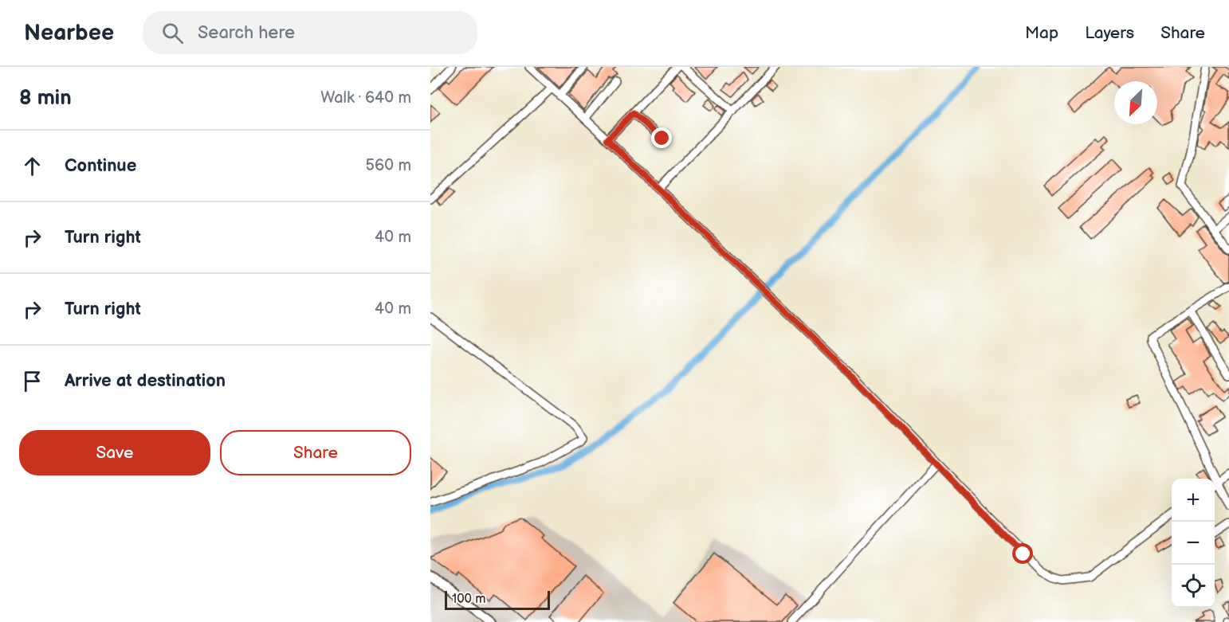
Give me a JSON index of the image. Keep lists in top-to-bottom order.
{
  "scale_bar": "100 m",
  "north": "bottom left",
  "page": {
    "header": "Nearbee",
    "search": "Search here",
    "nav": ["Map", "Layers", "Share"],
    "heading": ["8 min", "Walk · 640 m"],
    "list": [
      ["Continue", "560 m"],
      ["Turn right", "40 m"],
      ["Turn right", "40 m"],
      "Arrive at destination"
    ],
    "buttons": ["Save", "Share"],
    "map_buttons": ["+", "−"],
    "scale": "100 m"
  }
}
